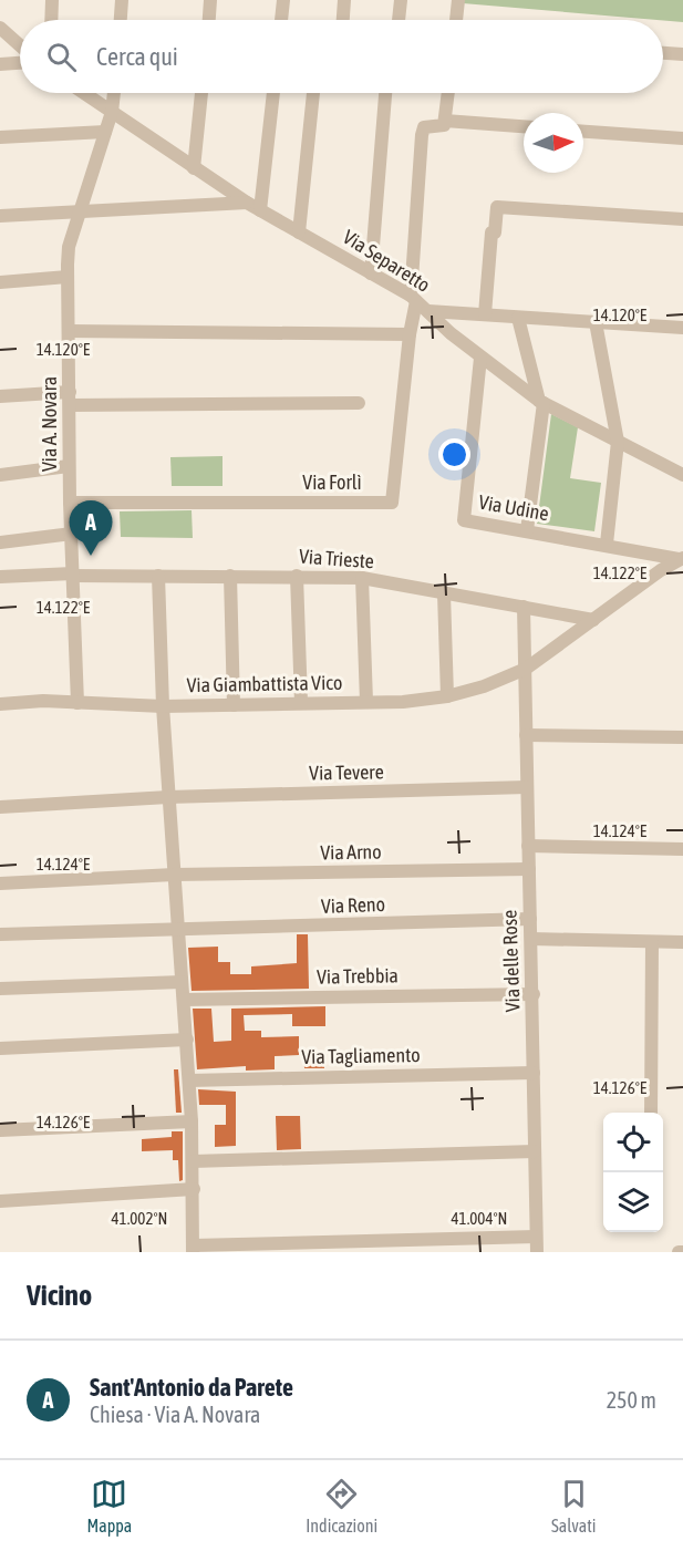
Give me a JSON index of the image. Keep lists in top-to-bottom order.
{
  "streets": {
    "street": [
      "Via Separetto",
      "Via A. Novara",
      "Via Forlì",
      "Via Udine",
      "Via Trieste",
      "Via Giambattista Vico",
      "Via Tevere",
      "Via Arno",
      "Via Reno",
      "Via delle Rose",
      "Via Trebbia",
      "Via Tagliamento"
    ]
  },
  "crossings": [
    ["Via Separetto", "Via A. Novara"],
    ["Via Separetto", "Via Forlì"],
    ["Via Separetto", "Via Udine"],
    ["Via A. Novara", "Via Forlì"],
    ["Via A. Novara", "Via Trieste"],
    ["Via A. Novara", "Via Giambattista Vico"],
    ["Via Udine", "Via Giambattista Vico"],
    ["Via Trieste", "Via Giambattista Vico"],
    ["Via Trieste", "Via delle Rose"],
    ["Via Giambattista Vico", "Via delle Rose"],
    ["Via Tevere", "Via delle Rose"],
    ["Via Arno", "Via delle Rose"],
    ["Via Reno", "Via delle Rose"],
    ["Via delle Rose", "Via Trebbia"],
    ["Via delle Rose", "Via Tagliamento"]
  ],
  "north": "right",
  "page": {
    "search": "Cerca qui",
    "pins": "A",
    "heading": "Vicino",
    "list": [
      {
        "mark": "A",
        "name": "Sant'Antonio da Parete",
        "note": "Chiesa · Via A. Novara",
        "value": "250 m"
      }
    ],
    "nav": ["Mappa", "Indicazioni", "Salvati"]
  },
  "coordinates": [
    "14.120°E",
    "14.122°E",
    "14.124°E",
    "14.126°E",
    "41.002°N",
    "41.004°N"
  ]
}
